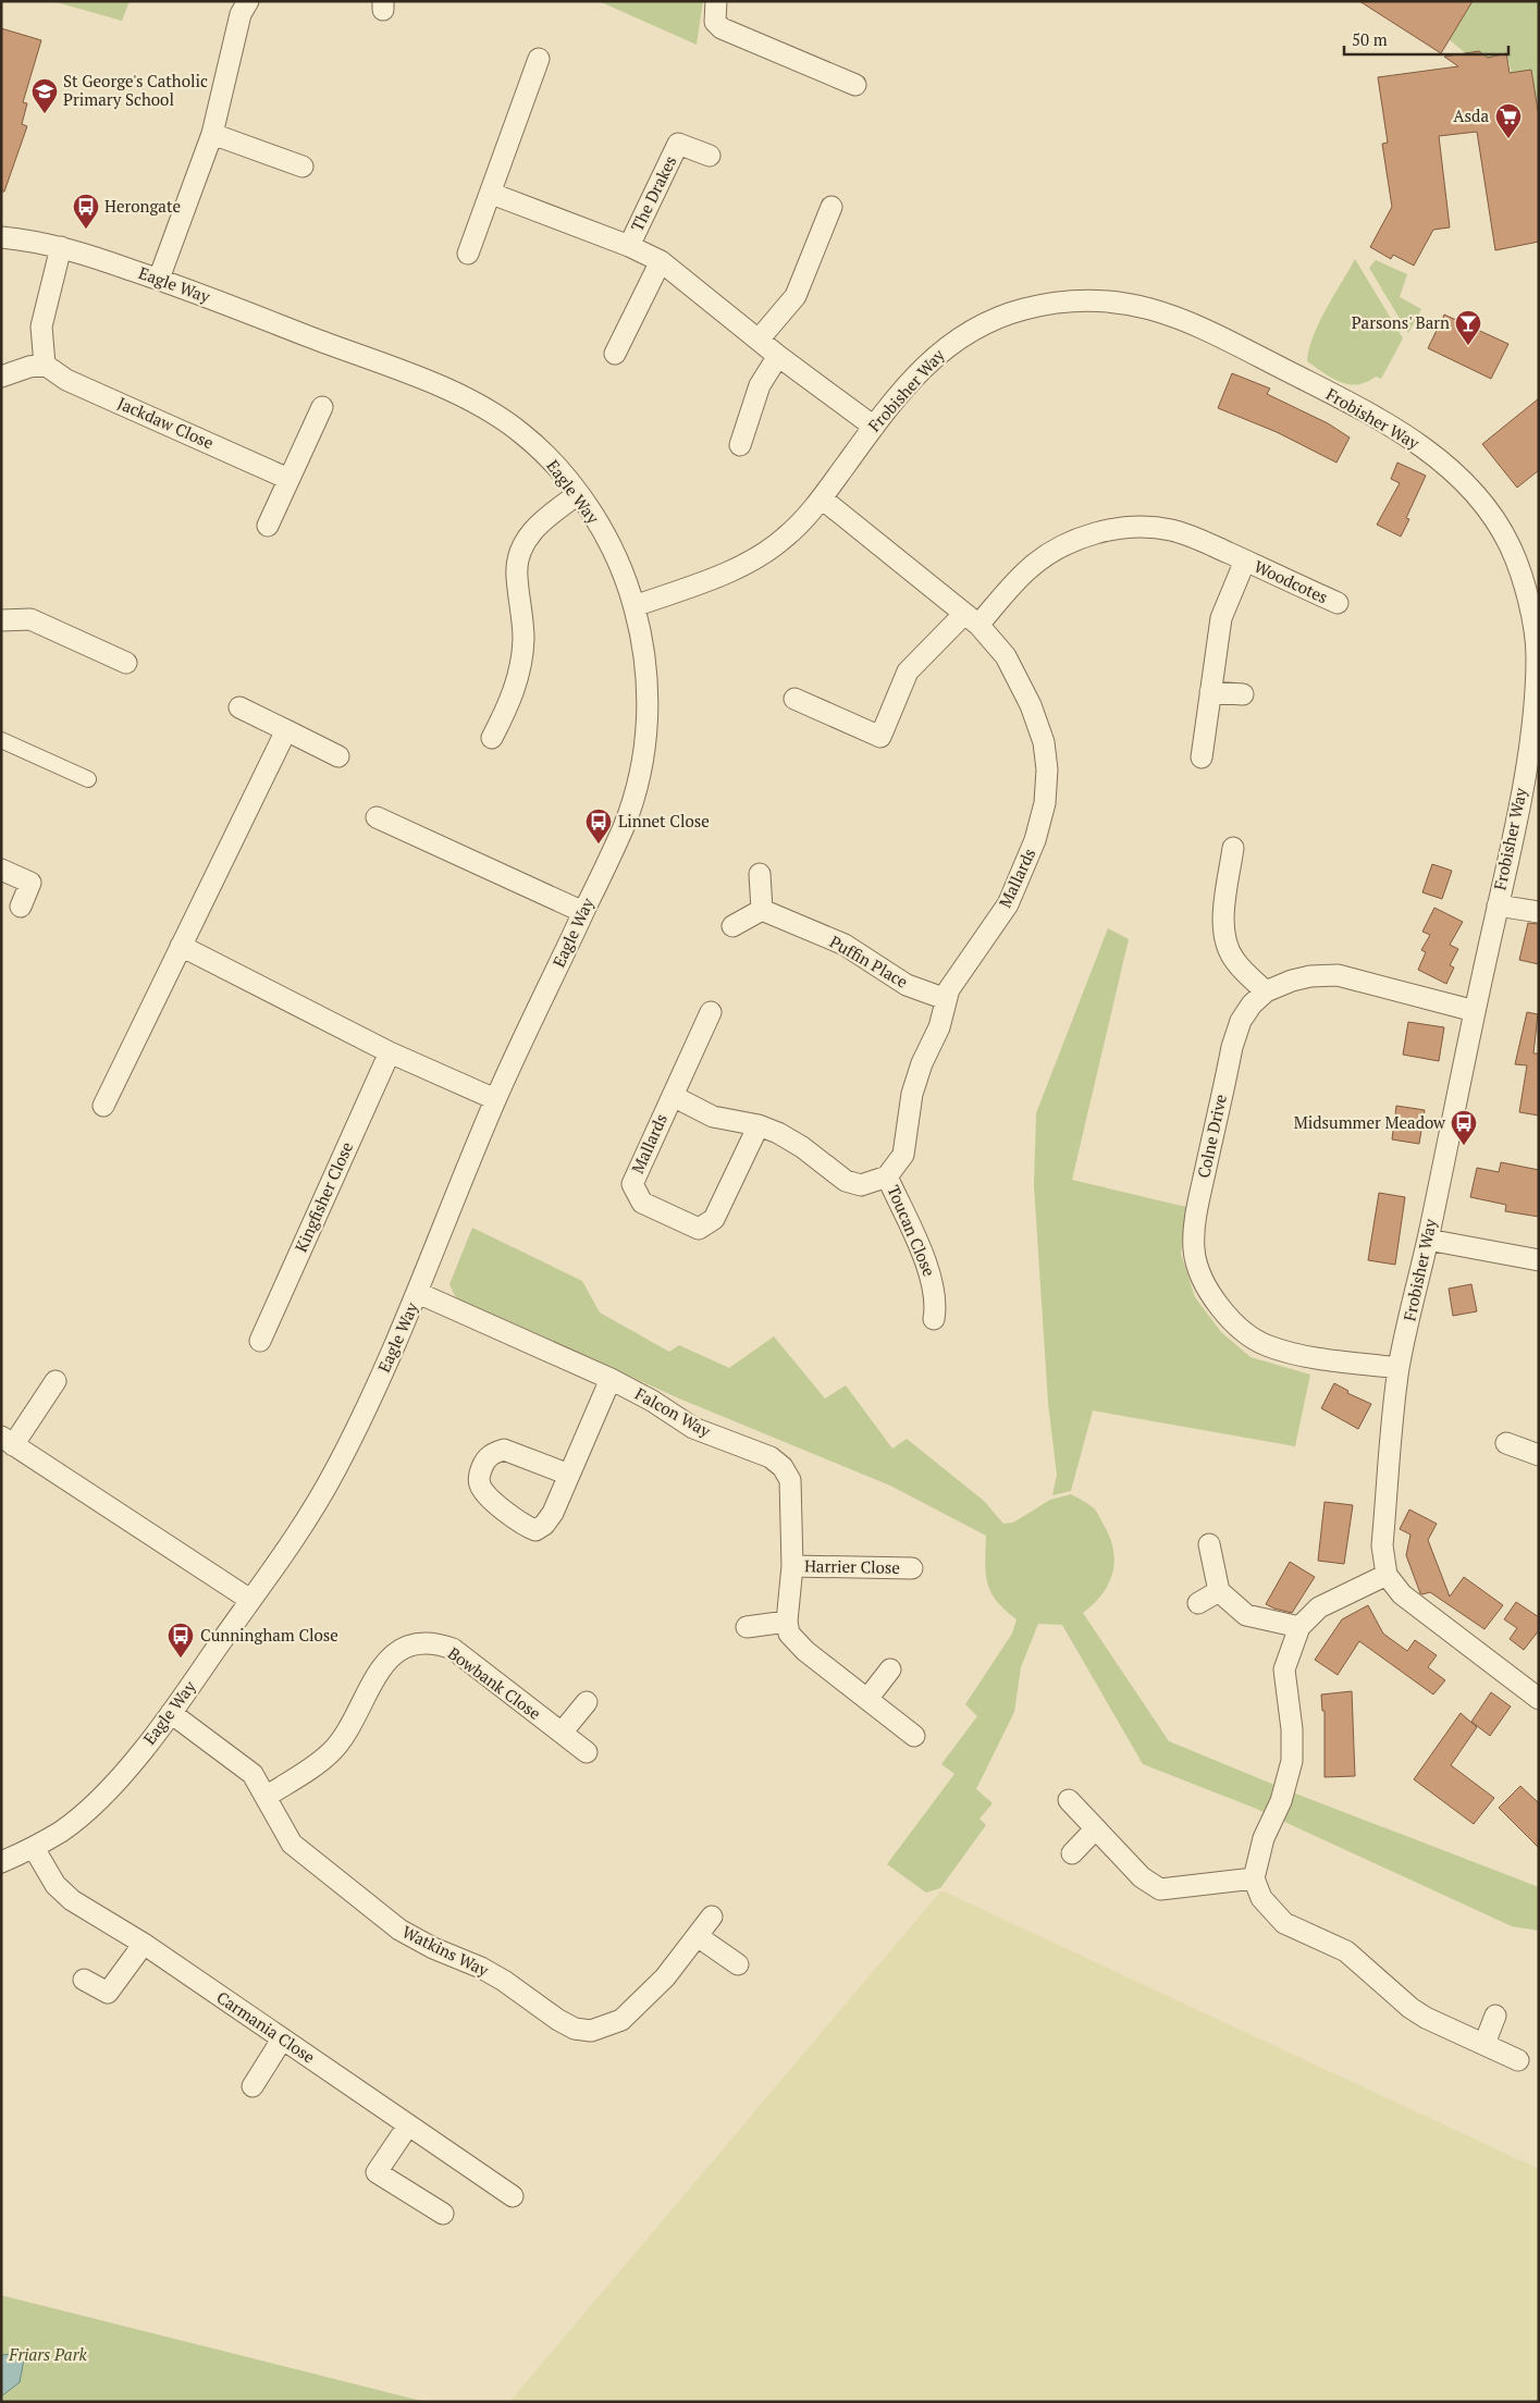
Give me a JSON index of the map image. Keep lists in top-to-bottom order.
{
  "streets": {
    "street": [
      "The Drakes",
      "Eagle Way",
      "Frobisher Way",
      "Jackdaw Close",
      "Woodcotes",
      "Mallards",
      "Puffin Place",
      "Colne Drive",
      "Kingfisher Close",
      "Toucan Close",
      "Falcon Way",
      "Harrier Close",
      "Bowbank Close",
      "Watkins Way",
      "Carmania Close"
    ]
  },
  "crossings": [
    ["The Drakes", "Frobisher Way"],
    ["Eagle Way", "Frobisher Way"],
    ["Eagle Way", "Falcon Way"],
    ["Eagle Way", "Watkins Way"],
    ["Eagle Way", "Carmania Close"],
    ["Frobisher Way", "Mallards"],
    ["Frobisher Way", "Colne Drive"],
    ["Woodcotes", "Mallards"],
    ["Mallards", "Puffin Place"],
    ["Mallards", "Toucan Close"],
    ["Falcon Way", "Harrier Close"],
    ["Bowbank Close", "Watkins Way"]
  ],
  "parks": ["Friars Park"],
  "places": {
    "school or university": ["St George's Catholic Primary School"],
    "supermarket": ["Asda"],
    "bus stop": [
      "Herongate",
      "Linnet Close",
      "Midsummer Meadow",
      "Cunningham Close"
    ],
    "bar": ["Parsons' Barn"]
  },
  "scale_bar": "50 m"
}
